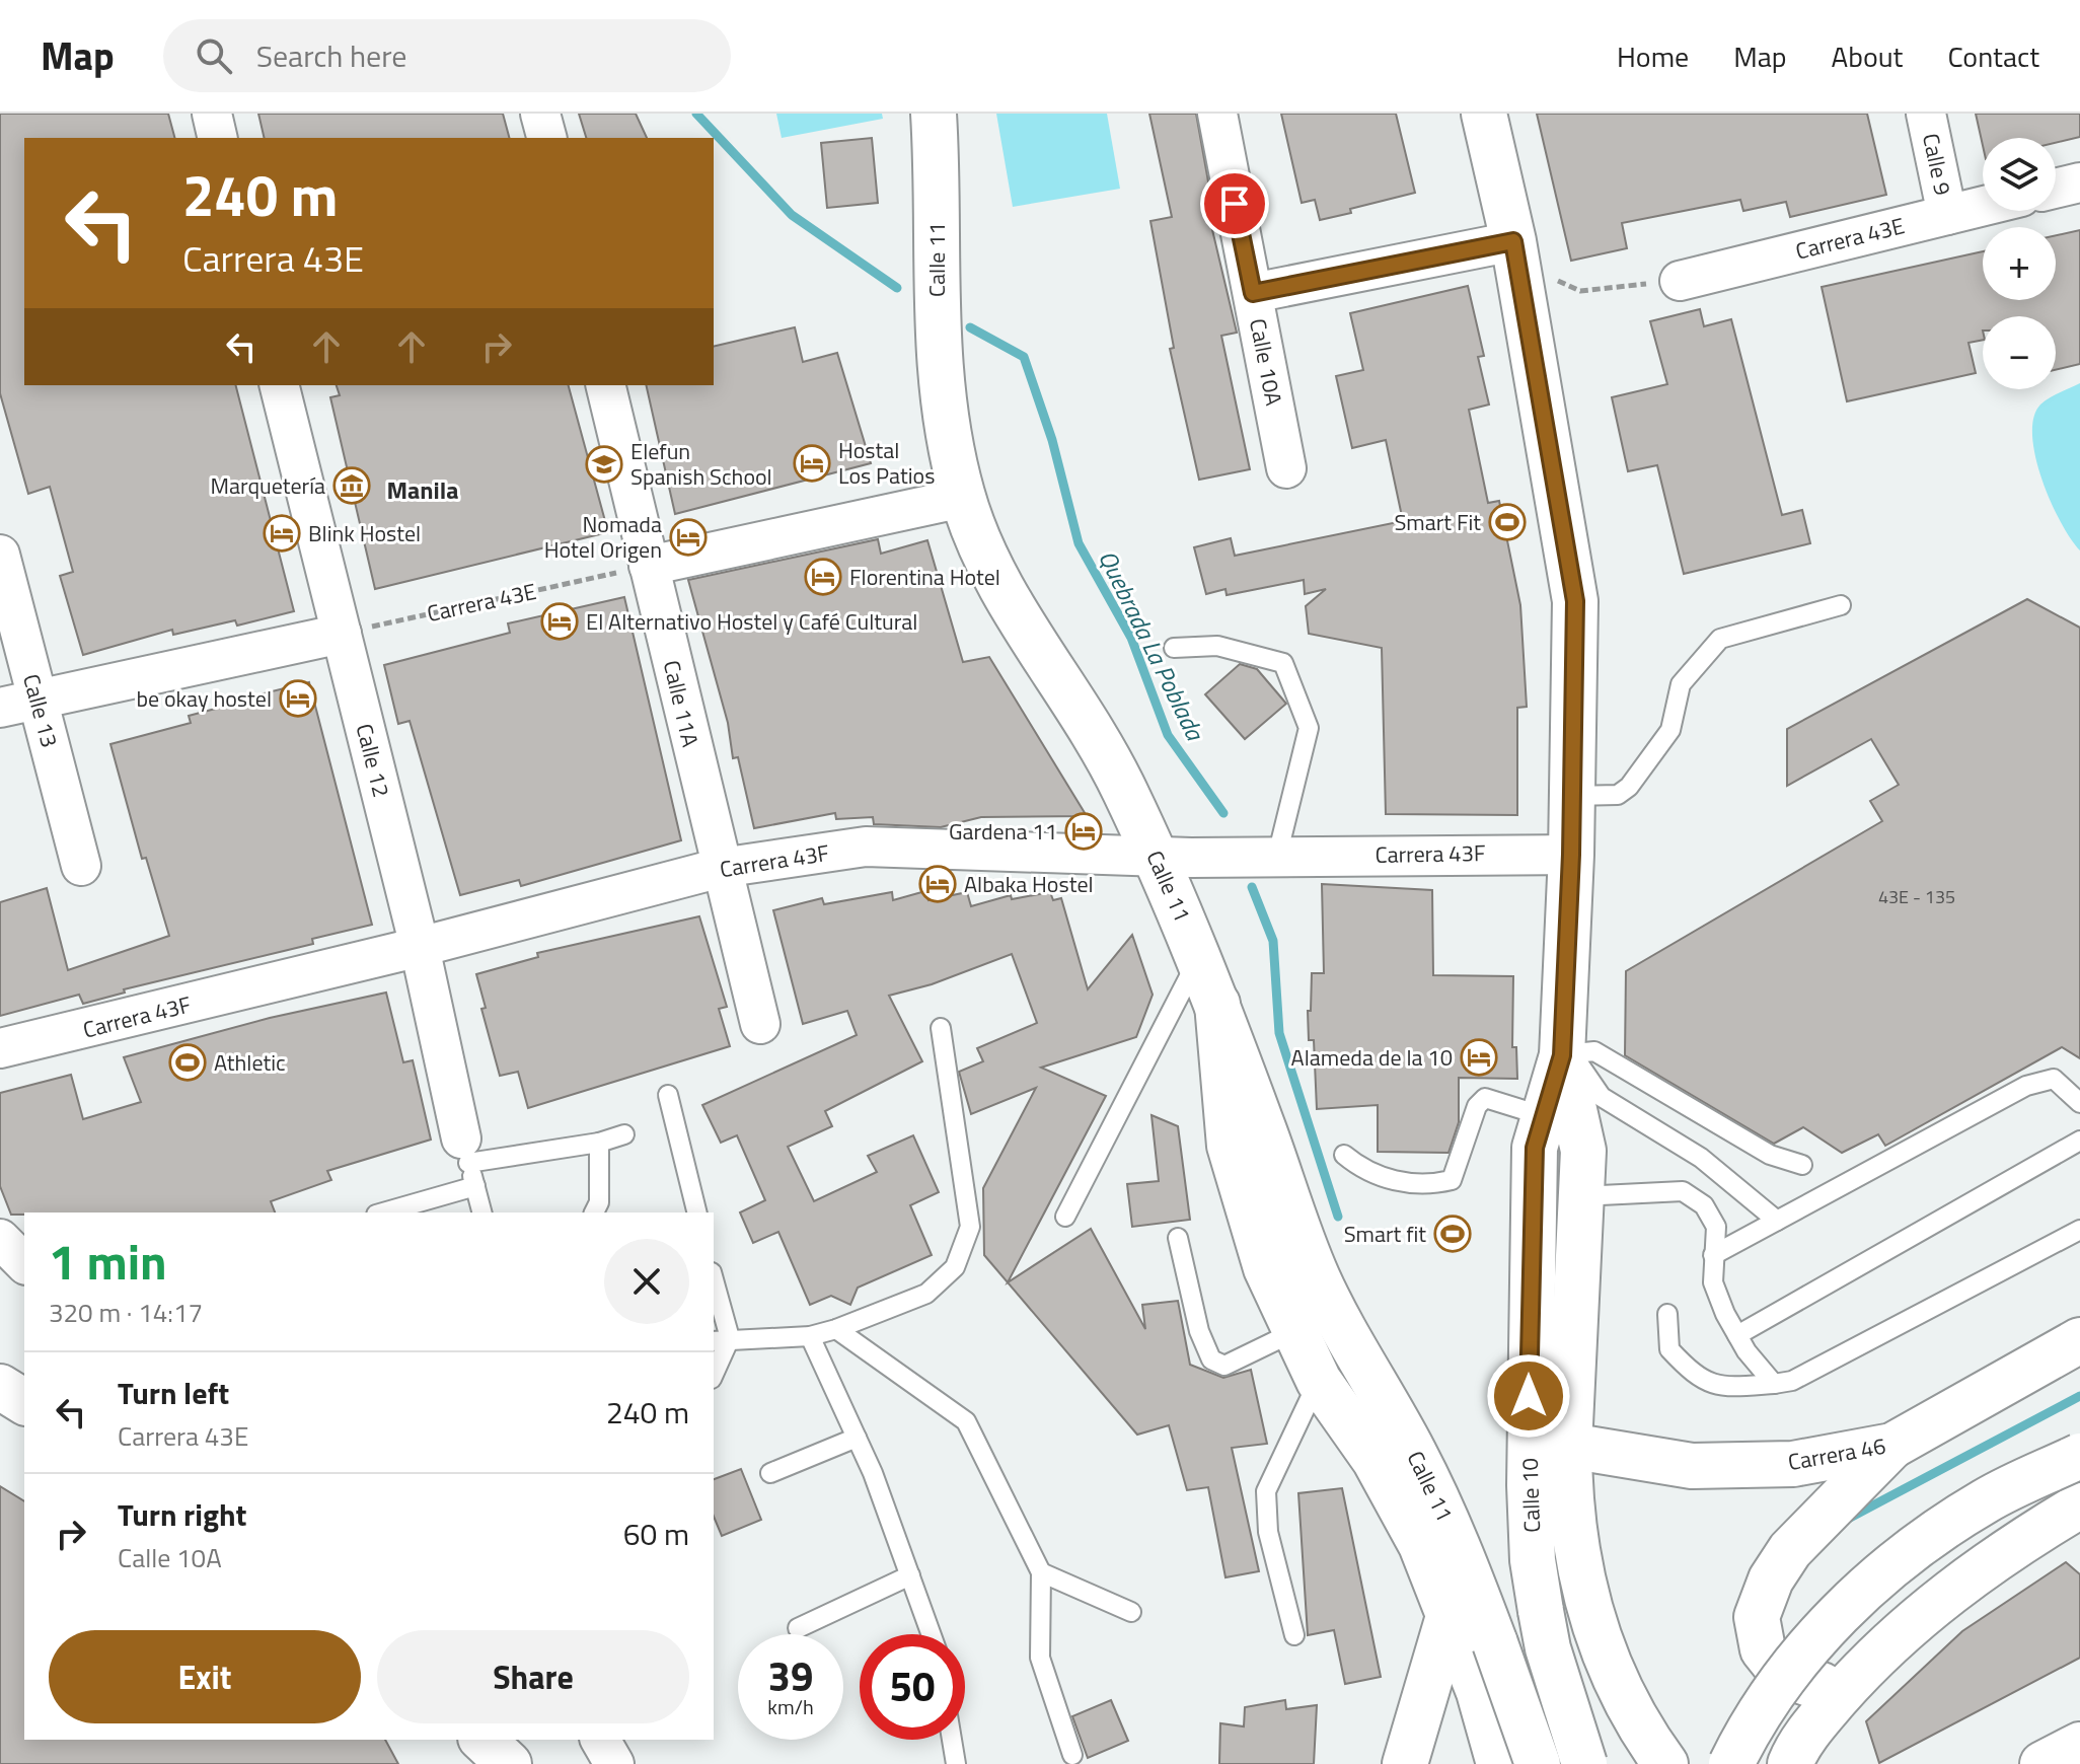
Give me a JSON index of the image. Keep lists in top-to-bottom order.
{
  "streets": {
    "main road": ["Calle 11", "Carrera 46", "Calle 10"],
    "street": [
      "Calle 9",
      "Carrera 43E",
      "Calle 10A",
      "Calle 11A",
      "Calle 13",
      "Calle 12",
      "Carrera 43F"
    ]
  },
  "crossings": [
    ["Calle 9", "Carrera 43E"],
    ["Carrera 43E", "Calle 11A"],
    ["Carrera 43E", "Calle 12"],
    ["Calle 11", "Carrera 43F"],
    ["Calle 11A", "Carrera 43F"],
    ["Calle 12", "Carrera 43F"],
    ["Carrera 43F", "Calle 10"]
  ],
  "districts": ["Manila"],
  "water": ["Quebrada La Poblada"],
  "places": {
    "hotel": [
      "Hostal Los Patios",
      "Blink Hostel",
      "Nomada Hotel Origen",
      "Florentina Hotel",
      "El Alternativo Hostel y Café Cultural",
      "be okay hostel",
      "Gardena 11",
      "Albaka Hostel",
      "Alameda de la 10"
    ],
    "school or university": ["Elefun Spanish School"],
    "museum": ["Marquetería"],
    "sports": ["Smart Fit", "Athletic", "Smart fit"]
  },
  "house_numbers": ["43E - 135"],
  "page": {
    "header": "Map",
    "search": "Search here",
    "nav": [
      "Home",
      "Map",
      "About",
      "Contact"
    ],
    "map_buttons": ["+", "−"],
    "turn": ["240 m", "Carrera 43E"],
    "heading": ["1 min", "320 m · 14:17"],
    "list": [
      {
        "name": "Turn left",
        "note": "Carrera 43E",
        "value": "240 m"
      },
      {
        "name": "Turn right",
        "note": "Calle 10A",
        "value": "60 m"
      }
    ],
    "buttons": ["Exit", "Share"],
    "speed": "39 km/h",
    "limit": "50"
  }
}
